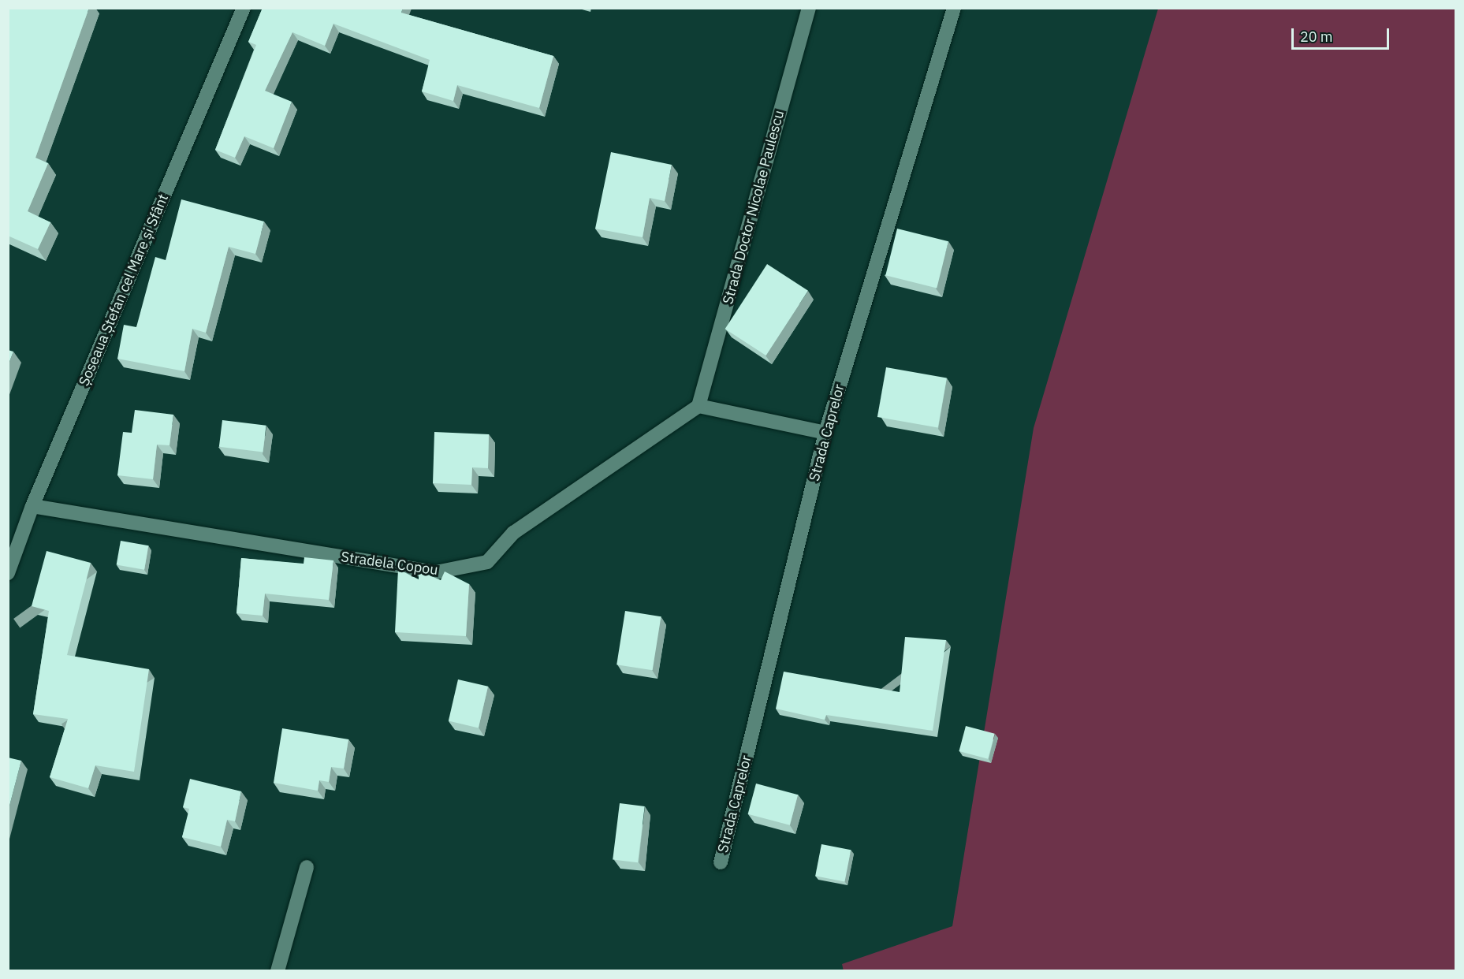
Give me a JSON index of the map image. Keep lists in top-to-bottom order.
{
  "streets": {
    "street": [
      "Strada Doctor Nicolae Paulescu",
      "Șoseaua Ștefan cel Mare și Sfânt",
      "Strada Caprelor",
      "Stradela Copou"
    ]
  },
  "crossings": [
    ["Strada Doctor Nicolae Paulescu", "Stradela Copou"],
    ["Șoseaua Ștefan cel Mare și Sfânt", "Stradela Copou"]
  ],
  "scale_bar": "20 m"
}
